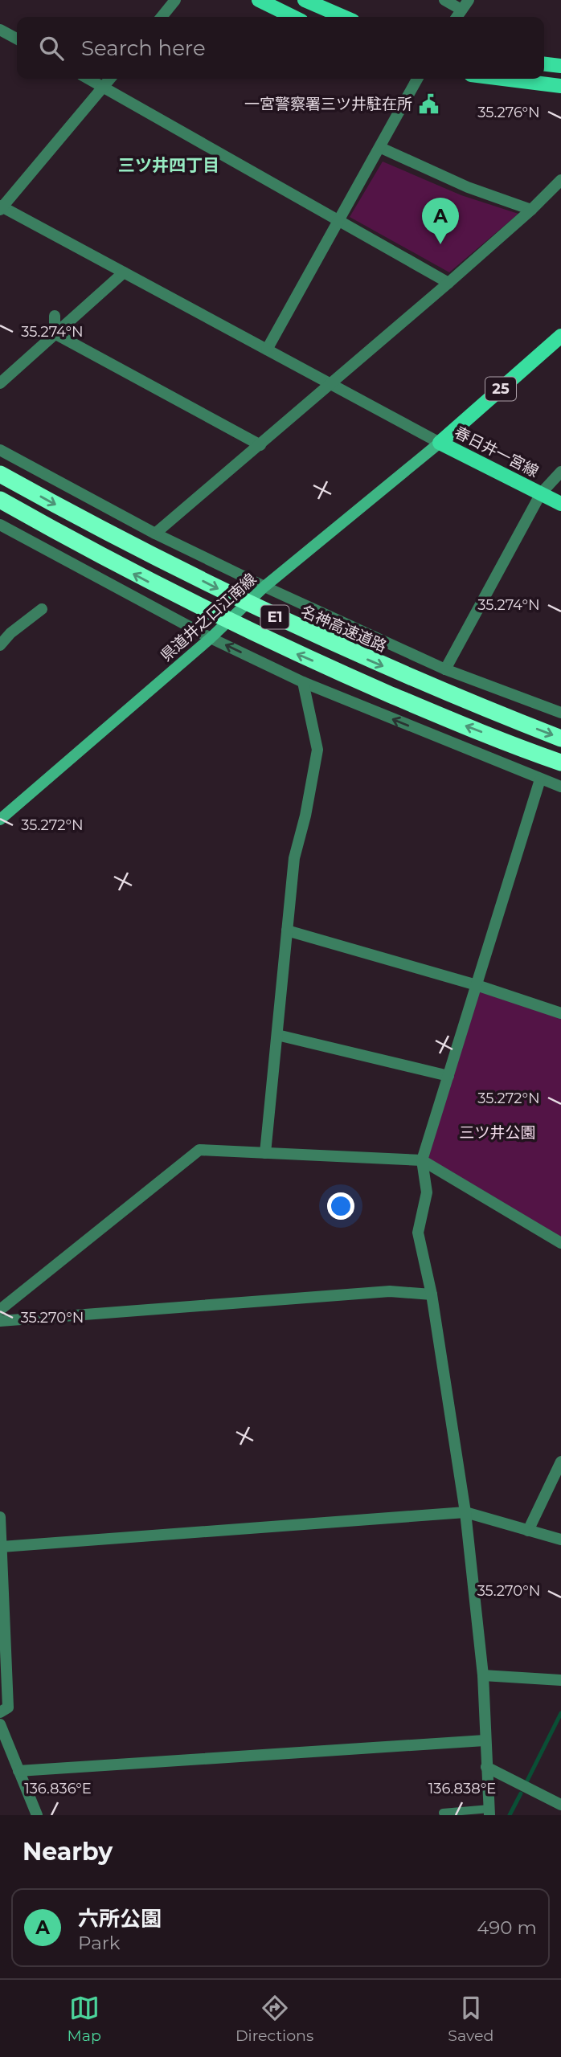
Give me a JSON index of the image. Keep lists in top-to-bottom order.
{
  "streets": {
    "highway": ["E1", "名神高速道路"],
    "main road": ["25", "春日井一宮線", "県道井之口江南線"]
  },
  "crossings": [
    ["春日井一宮線", "県道井之口江南線"]
  ],
  "districts": ["三ツ井四丁目"],
  "parks": ["三ツ井公園"],
  "places": {
    "public building": ["一宮警察署三ツ井駐在所"]
  },
  "page": {
    "search": "Search here",
    "pins": "A",
    "heading": "Nearby",
    "list": [
      {
        "mark": "A",
        "name": "六所公園",
        "note": "Park",
        "value": "490 m"
      }
    ],
    "nav": ["Map", "Directions", "Saved"]
  },
  "coordinates": [
    "35.276°N",
    "35.274°N",
    "35.272°N",
    "35.270°N",
    "136.836°E",
    "136.838°E"
  ]
}
